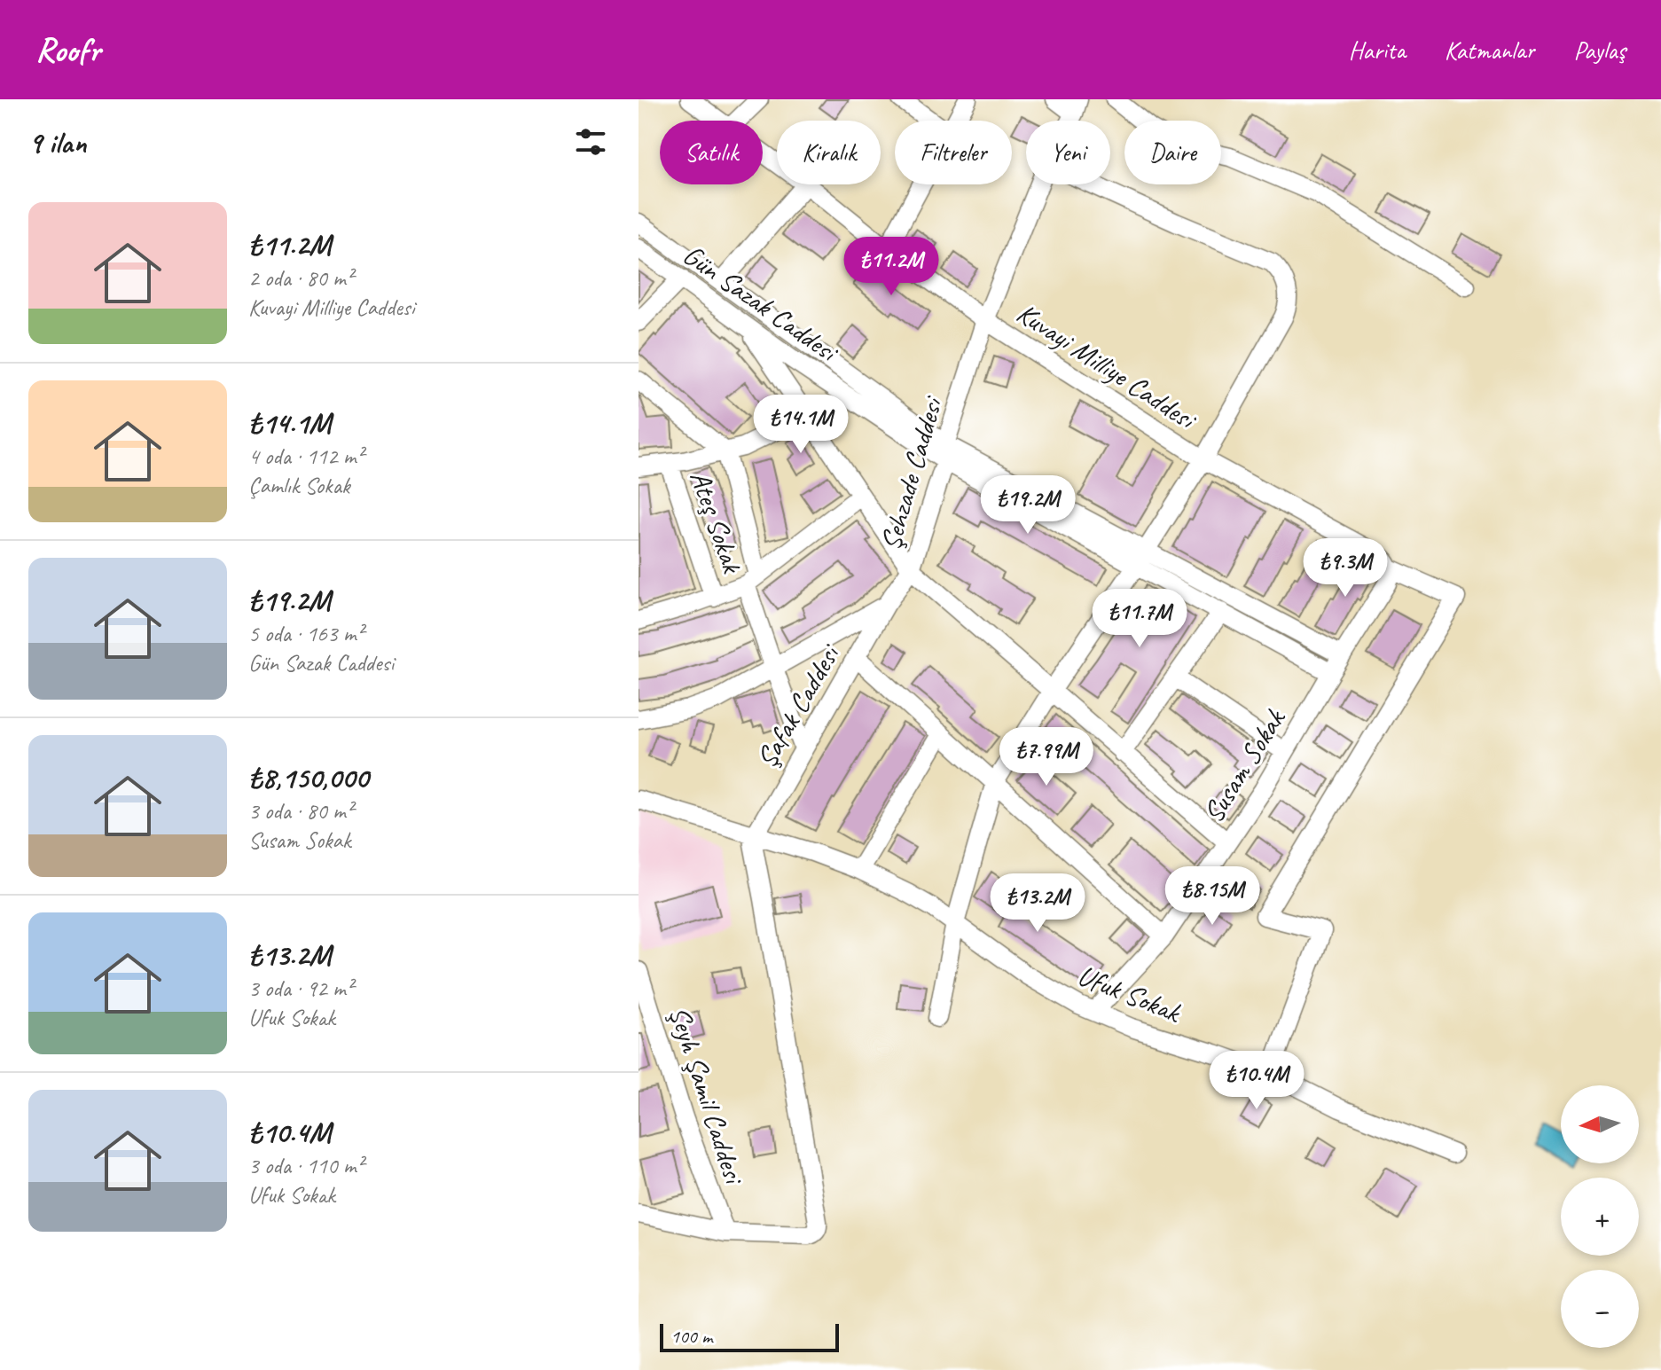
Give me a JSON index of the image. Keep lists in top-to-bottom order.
{
  "streets": {
    "street": [
      "Gün Sazak Caddesi",
      "Kuvayi Milliye Caddesi",
      "Şehzade Caddesi",
      "Ateş Sokak",
      "Şafak Caddesi",
      "Susam Sokak",
      "Ufuk Sokak",
      "Şeyh Şamil Caddesi"
    ]
  },
  "crossings": [
    ["Gün Sazak Caddesi", "Şehzade Caddesi"],
    ["Gün Sazak Caddesi", "Susam Sokak"],
    ["Kuvayi Milliye Caddesi", "Şehzade Caddesi"],
    ["Kuvayi Milliye Caddesi", "Susam Sokak"],
    ["Kuvayi Milliye Caddesi", "Ufuk Sokak"],
    ["Şehzade Caddesi", "Şafak Caddesi"],
    ["Şafak Caddesi", "Ufuk Sokak"],
    ["Susam Sokak", "Ufuk Sokak"]
  ],
  "scale_bar": "100 m",
  "north": "left",
  "page": {
    "header": "Roofr",
    "nav": ["Harita", "Katmanlar", "Paylaş"],
    "heading": "9 ilan",
    "chip": [
      "Satılık",
      "Kiralık",
      "Filtreler",
      "Yeni",
      "Daire"
    ],
    "list": [
      {
        "name": "₺11.2M",
        "note": "2 oda · 80 m² · Kuvayi Milliye Caddesi"
      },
      {
        "name": "₺14.1M",
        "note": "4 oda · 112 m² · Çamlık Sokak"
      },
      {
        "name": "₺19.2M",
        "note": "5 oda · 163 m² · Gün Sazak Caddesi"
      },
      {
        "name": "₺8,150,000",
        "note": "3 oda · 80 m² · Susam Sokak"
      },
      {
        "name": "₺13.2M",
        "note": "3 oda · 92 m² · Ufuk Sokak"
      },
      {
        "name": "₺10.4M",
        "note": "3 oda · 110 m² · Ufuk Sokak"
      }
    ],
    "price": [
      "₺11.2M",
      "₺14.1M",
      "₺19.2M",
      "₺9.3M",
      "₺11.7M",
      "₺7.99M",
      "₺8.15M",
      "₺13.2M",
      "₺10.4M"
    ],
    "map_buttons": ["+", "−"],
    "scale": "100 m"
  }
}
